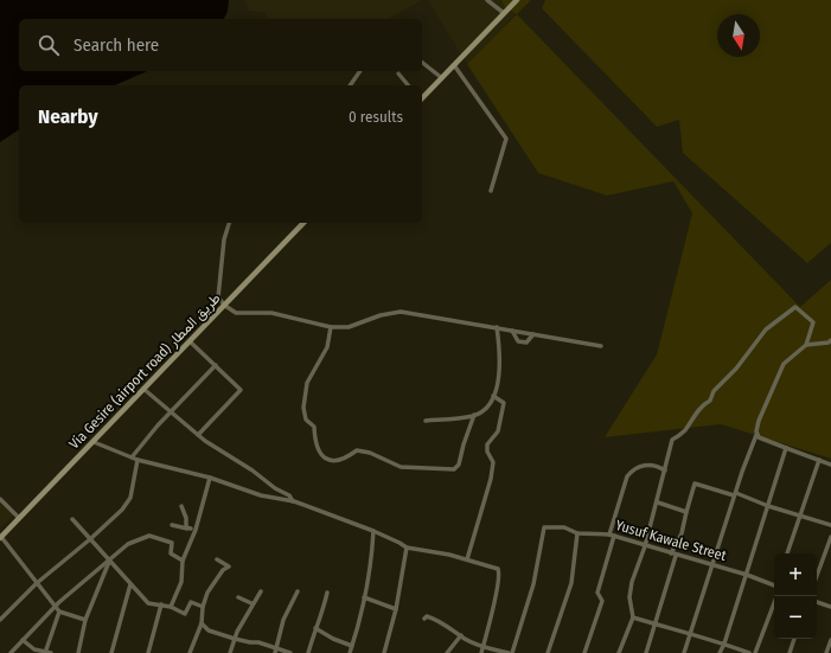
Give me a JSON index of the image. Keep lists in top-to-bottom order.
{
  "streets": {
    "main road": ["Via Gesire (airport road) طريق المطار"],
    "street": ["Yusuf Kawale Street"]
  },
  "north": "bottom",
  "page": {
    "search": "Search here",
    "heading": ["Nearby", "0 results"],
    "map_buttons": ["+", "−"]
  }
}
